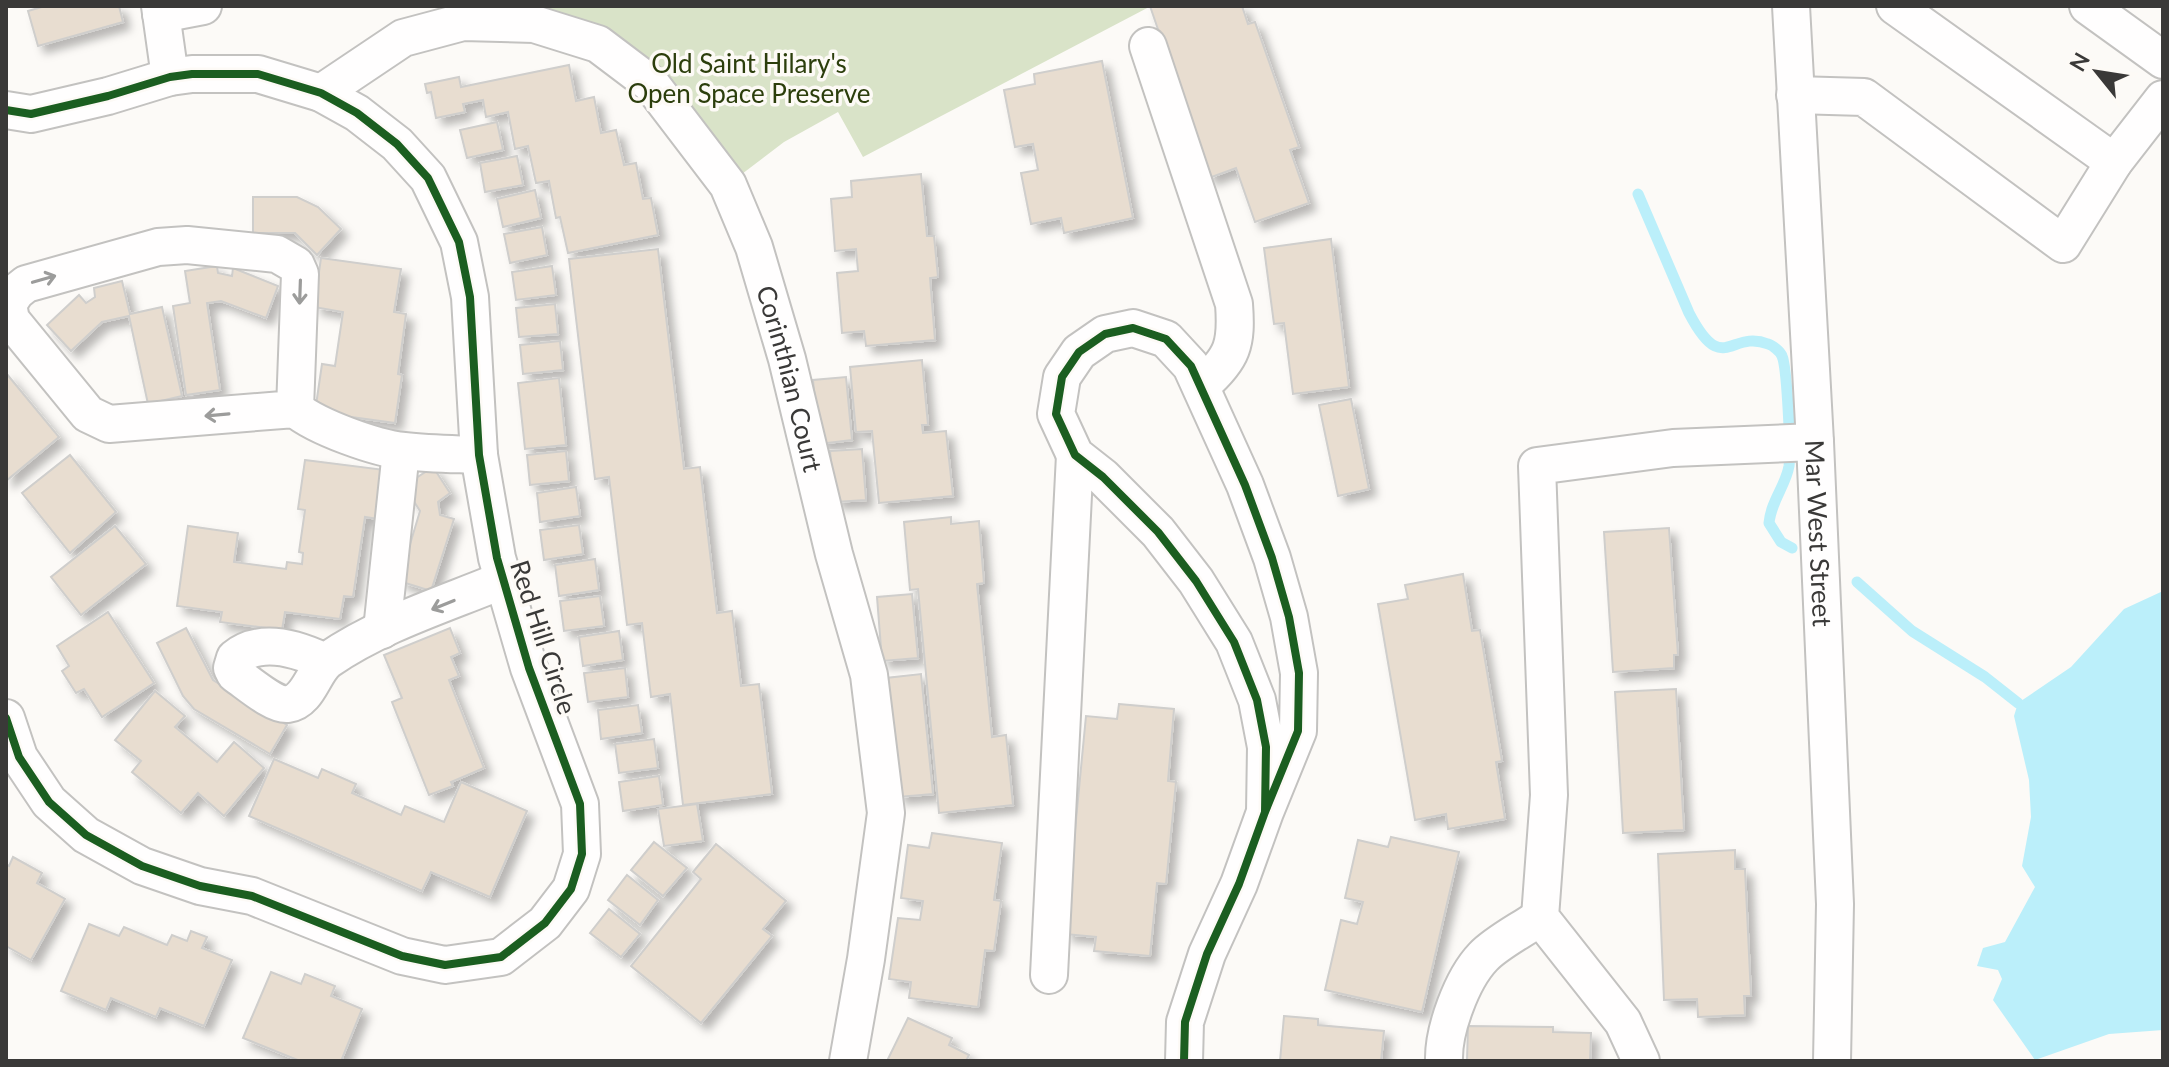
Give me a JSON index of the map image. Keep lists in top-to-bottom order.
{
  "streets": {
    "street": ["Corinthian Court", "Mar West Street", "Red Hill Circle"]
  },
  "crossings": [
    ["Corinthian Court", "Red Hill Circle"]
  ],
  "parks": ["Old Saint Hilary's Open Space Preserve"],
  "north": "top left"
}
